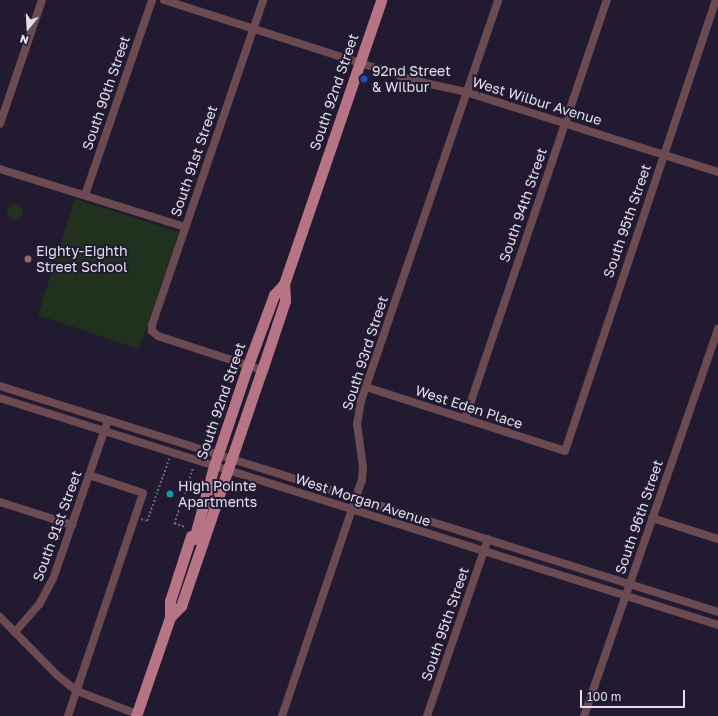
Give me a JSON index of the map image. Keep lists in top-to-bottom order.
{
  "streets": {
    "main road": ["South 92nd Street"],
    "street": [
      "South 90th Street",
      "West Wilbur Avenue",
      "South 91st Street",
      "South 94th Street",
      "South 95th Street",
      "South 93rd Street",
      "West Eden Place",
      "West Morgan Avenue",
      "South 96th Street"
    ]
  },
  "crossings": [
    ["South 92nd Street", "West Wilbur Avenue"],
    ["South 92nd Street", "South 91st Street"],
    ["South 92nd Street", "West Morgan Avenue"],
    ["West Wilbur Avenue", "South 91st Street"],
    ["West Wilbur Avenue", "South 94th Street"],
    ["West Wilbur Avenue", "South 95th Street"],
    ["West Wilbur Avenue", "South 93rd Street"],
    ["South 91st Street", "West Morgan Avenue"],
    ["South 94th Street", "West Eden Place"],
    ["South 95th Street", "West Eden Place"],
    ["South 95th Street", "West Morgan Avenue"],
    ["South 93rd Street", "West Eden Place"],
    ["South 93rd Street", "West Morgan Avenue"],
    ["West Morgan Avenue", "South 96th Street"]
  ],
  "places": ["92nd Street & Wilbur", "Eighty-Eighth Street School", "High Pointe Apartments"],
  "scale_bar": "100 m",
  "north": "bottom"
}
